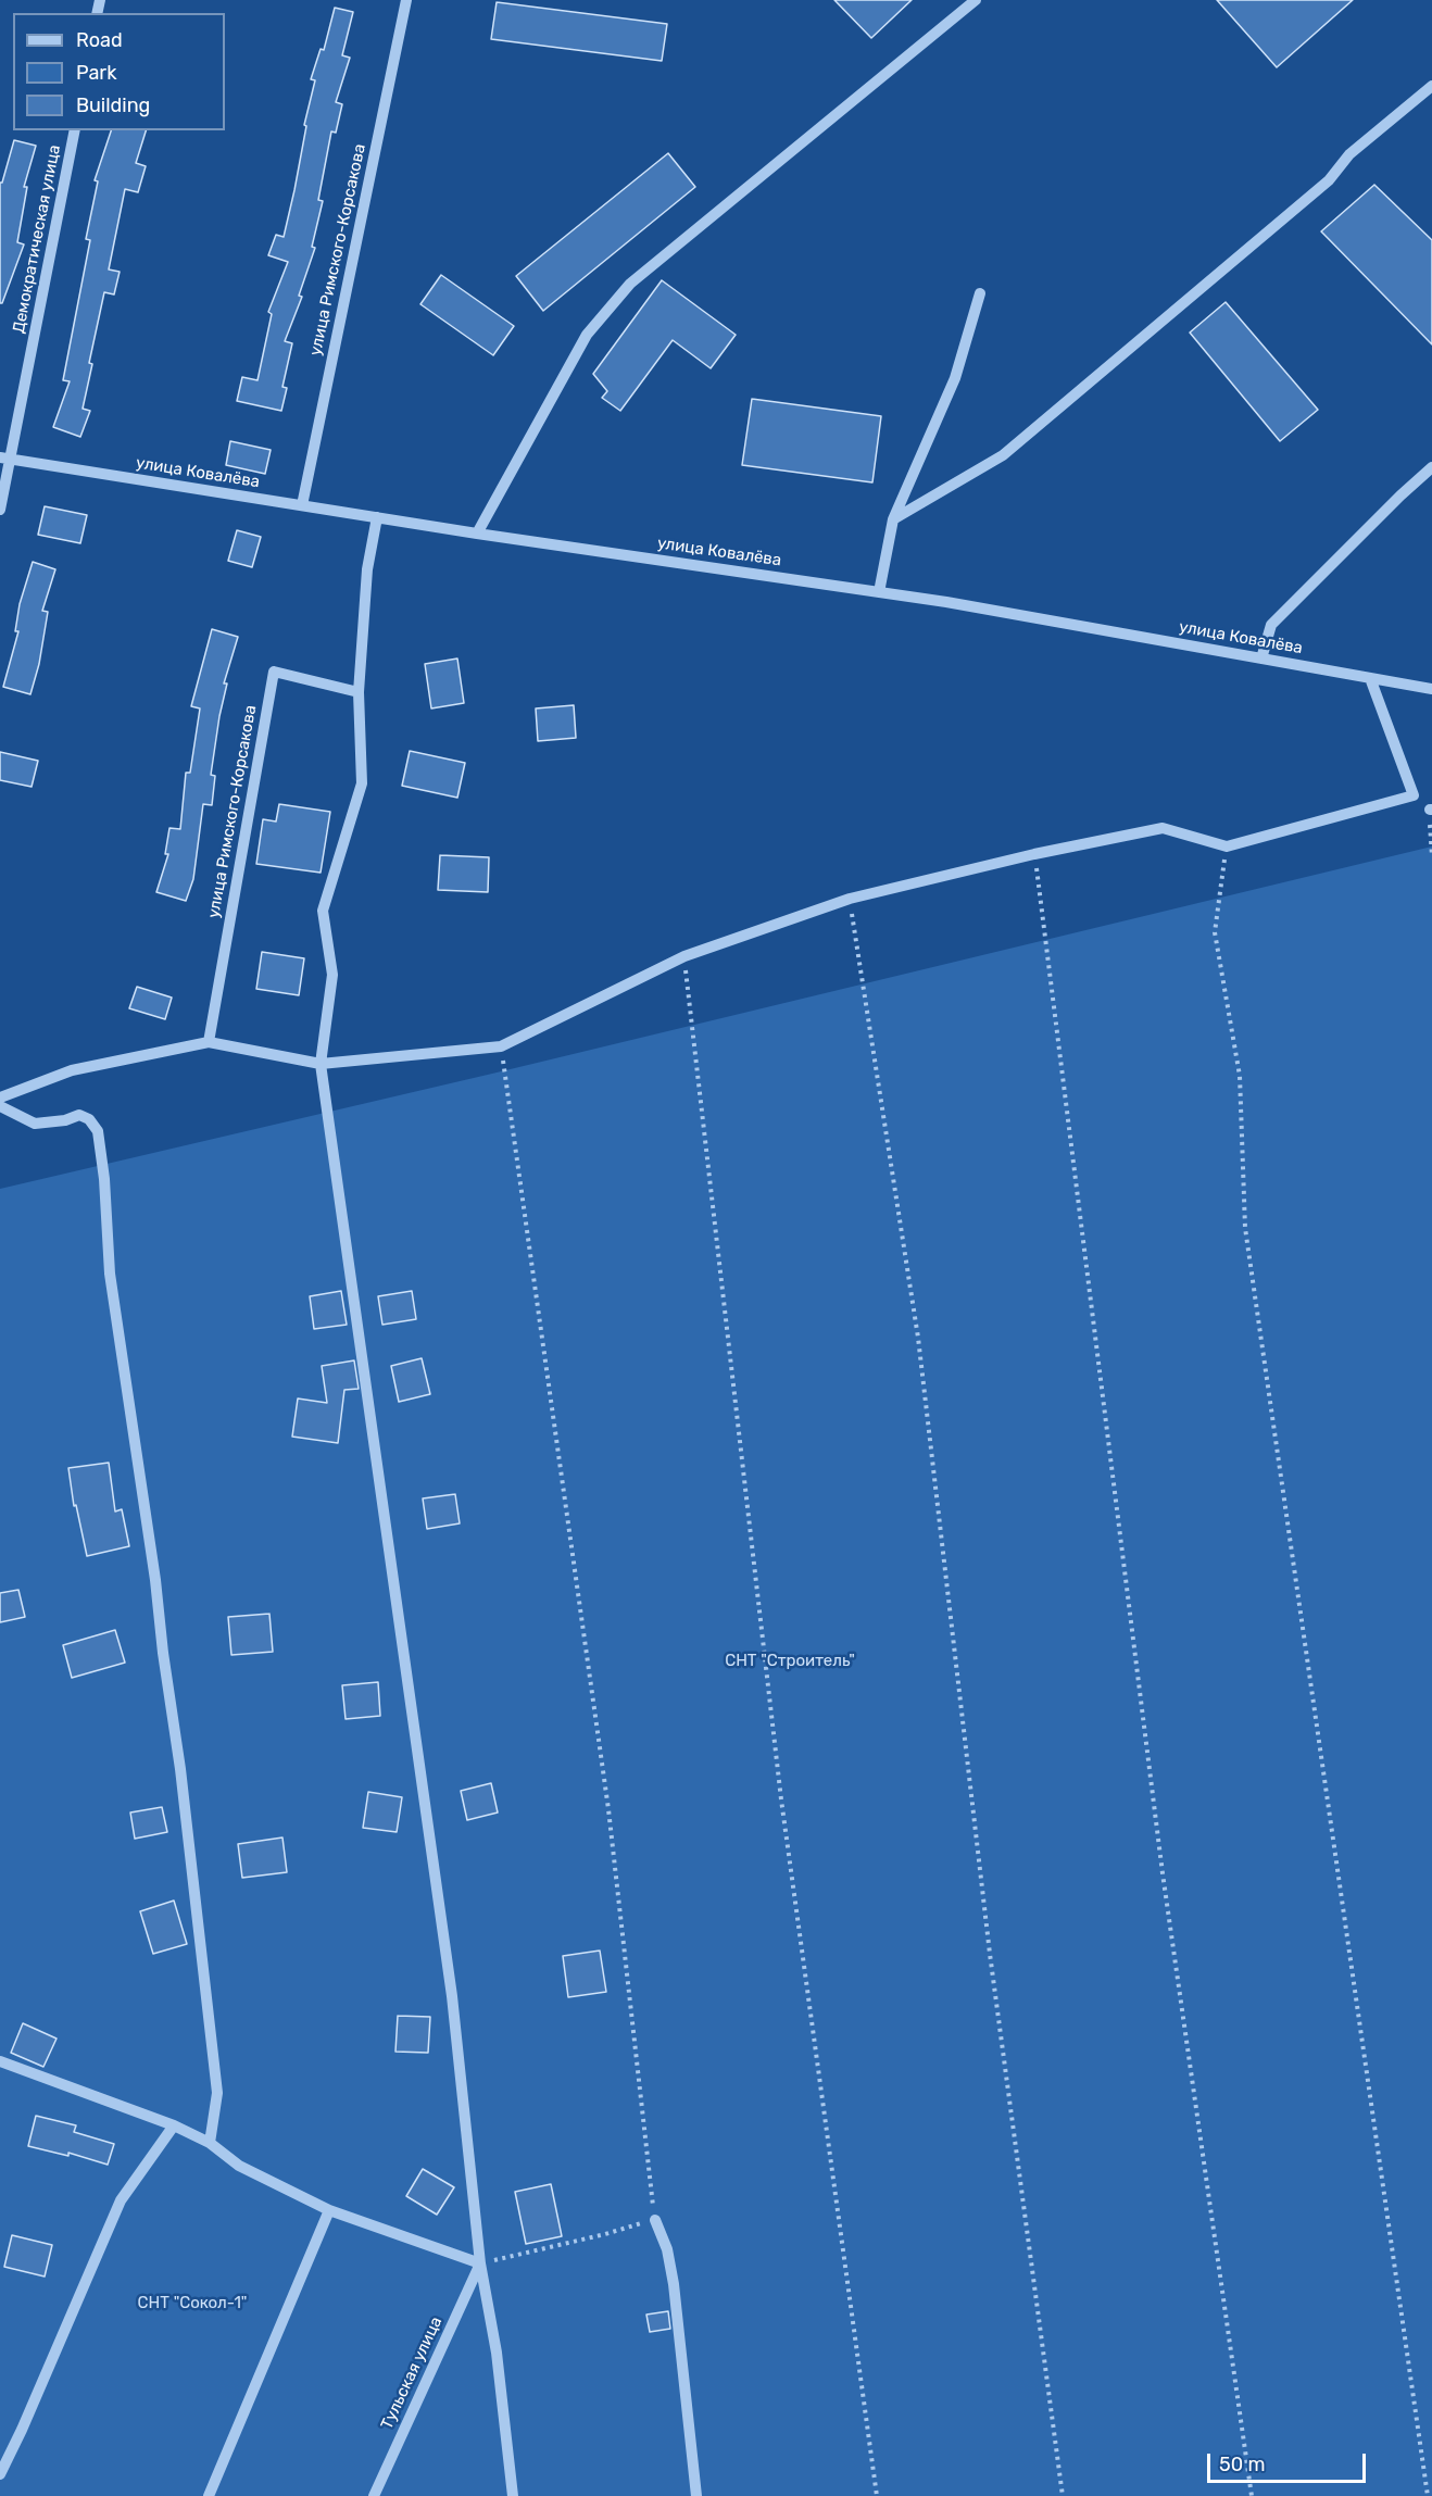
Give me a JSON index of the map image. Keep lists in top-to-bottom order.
{
  "streets": {
    "street": [
      "Демократическая улица",
      "улица Римского-Корсакова",
      "улица Ковалёва",
      "Тульская улица"
    ]
  },
  "crossings": [
    ["Демократическая улица", "улица Ковалёва"],
    ["улица Римского-Корсакова", "улица Ковалёва"]
  ],
  "parks": ["СНТ \"Строитель\"", "СНТ \"Сокол-1\""],
  "legend": ["Road", "Park", "Building"],
  "scale_bar": "50 m"
}
